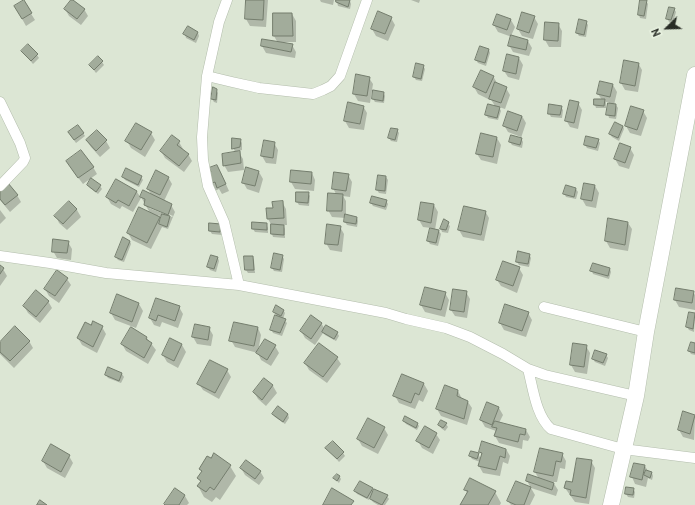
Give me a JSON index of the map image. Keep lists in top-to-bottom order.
{
  "north": "bottom left"
}
